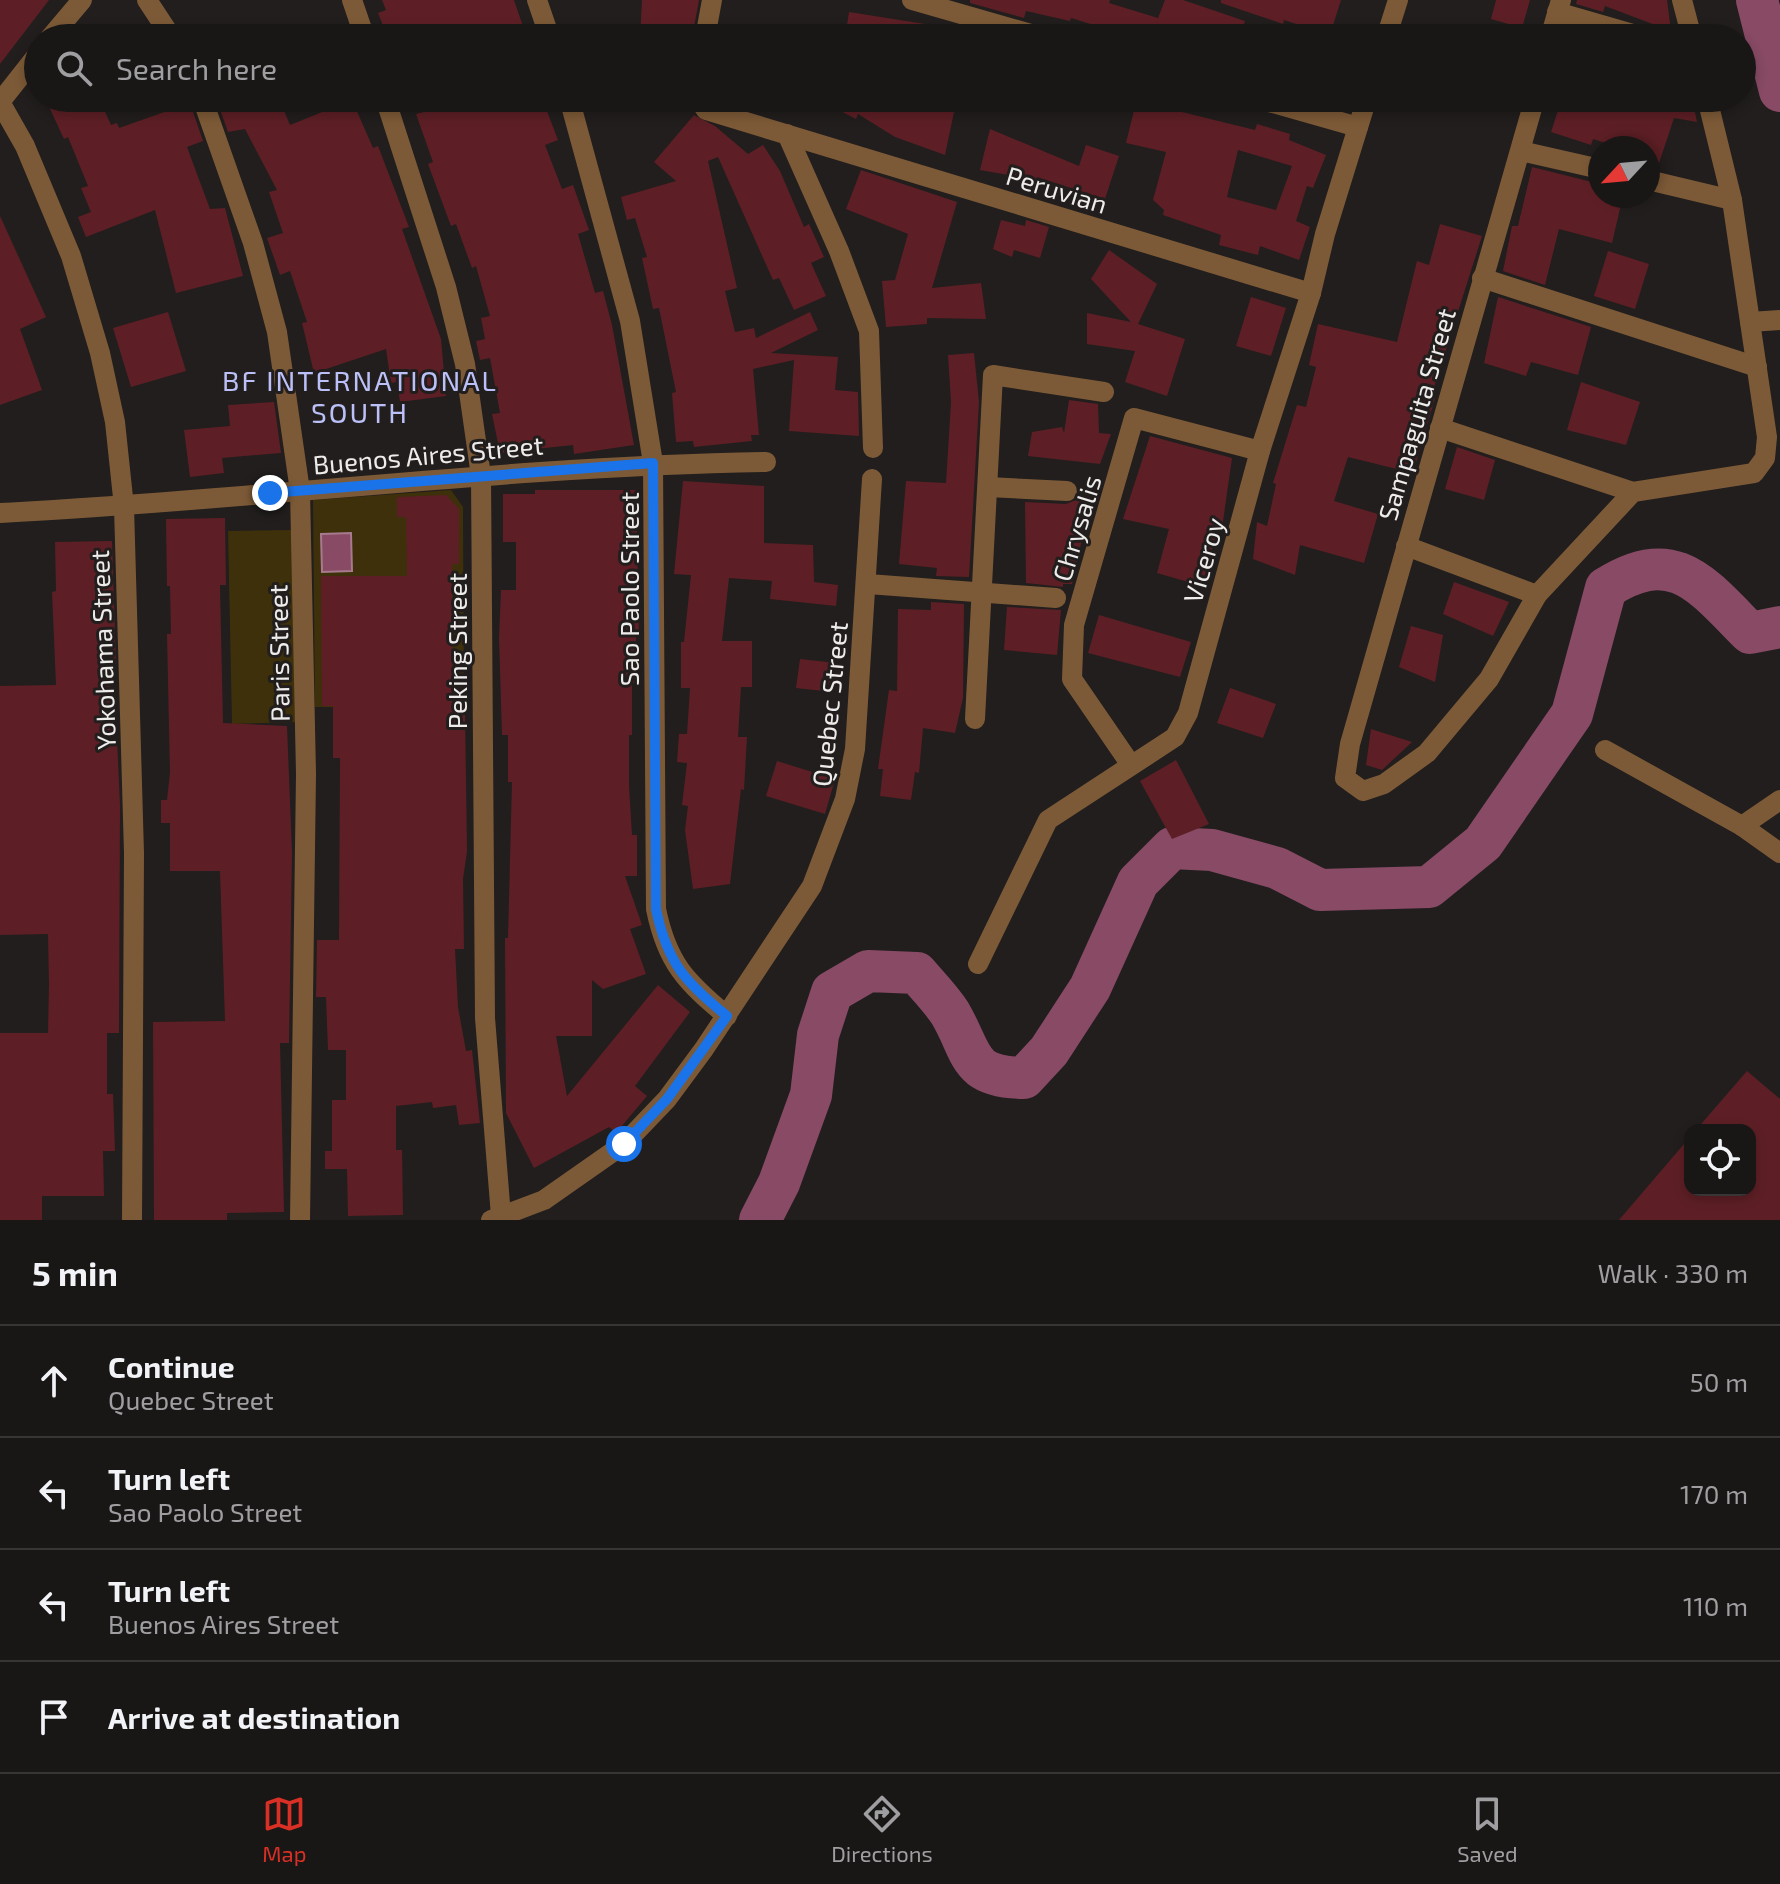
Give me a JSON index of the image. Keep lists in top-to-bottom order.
{
  "streets": {
    "street": [
      "Peruvian",
      "Sampaguita Street",
      "Buenos Aires Street",
      "Chrysalis",
      "Viceroy",
      "Sao Paolo Street",
      "Yokohama Street",
      "Peking Street",
      "Paris Street",
      "Quebec Street"
    ]
  },
  "crossings": [
    ["Peruvian", "Viceroy"],
    ["Buenos Aires Street", "Sao Paolo Street"],
    ["Buenos Aires Street", "Yokohama Street"],
    ["Buenos Aires Street", "Peking Street"],
    ["Buenos Aires Street", "Paris Street"],
    ["Chrysalis", "Viceroy"],
    ["Sao Paolo Street", "Quebec Street"],
    ["Peking Street", "Quebec Street"]
  ],
  "districts": ["BF INTERNATIONAL SOUTH"],
  "north": "bottom left",
  "page": {
    "search": "Search here",
    "heading": ["5 min", "Walk · 330 m"],
    "list": [
      ["Continue", "Quebec Street", "50 m"],
      ["Turn left", "Sao Paolo Street", "170 m"],
      ["Turn left", "Buenos Aires Street", "110 m"],
      "Arrive at destination"
    ],
    "nav": ["Map", "Directions", "Saved"]
  }
}
